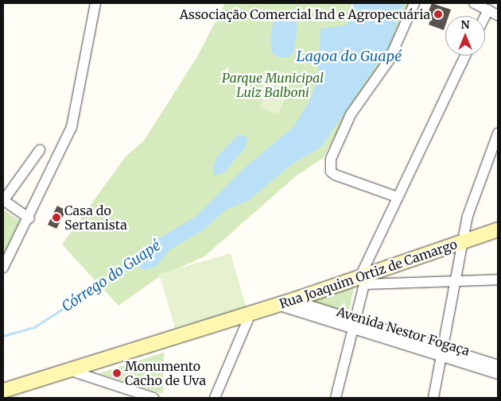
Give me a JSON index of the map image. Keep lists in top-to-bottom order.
{
  "streets": {
    "main road": ["Rua Joaquim Ortiz de Camargo"],
    "street": ["Avenida Nestor Fogaça"]
  },
  "crossings": [
    ["Rua Joaquim Ortiz de Camargo", "Avenida Nestor Fogaça"]
  ],
  "water": ["Lagoa do Guapé", "Córrego do Guapé"],
  "parks": ["Parque Municipal Luiz Balboni"],
  "places": ["Associação Comercial Ind e Agropecuária", "Casa do Sertanista", "Monumento Cacho de Uva"],
  "north": "top"
}
